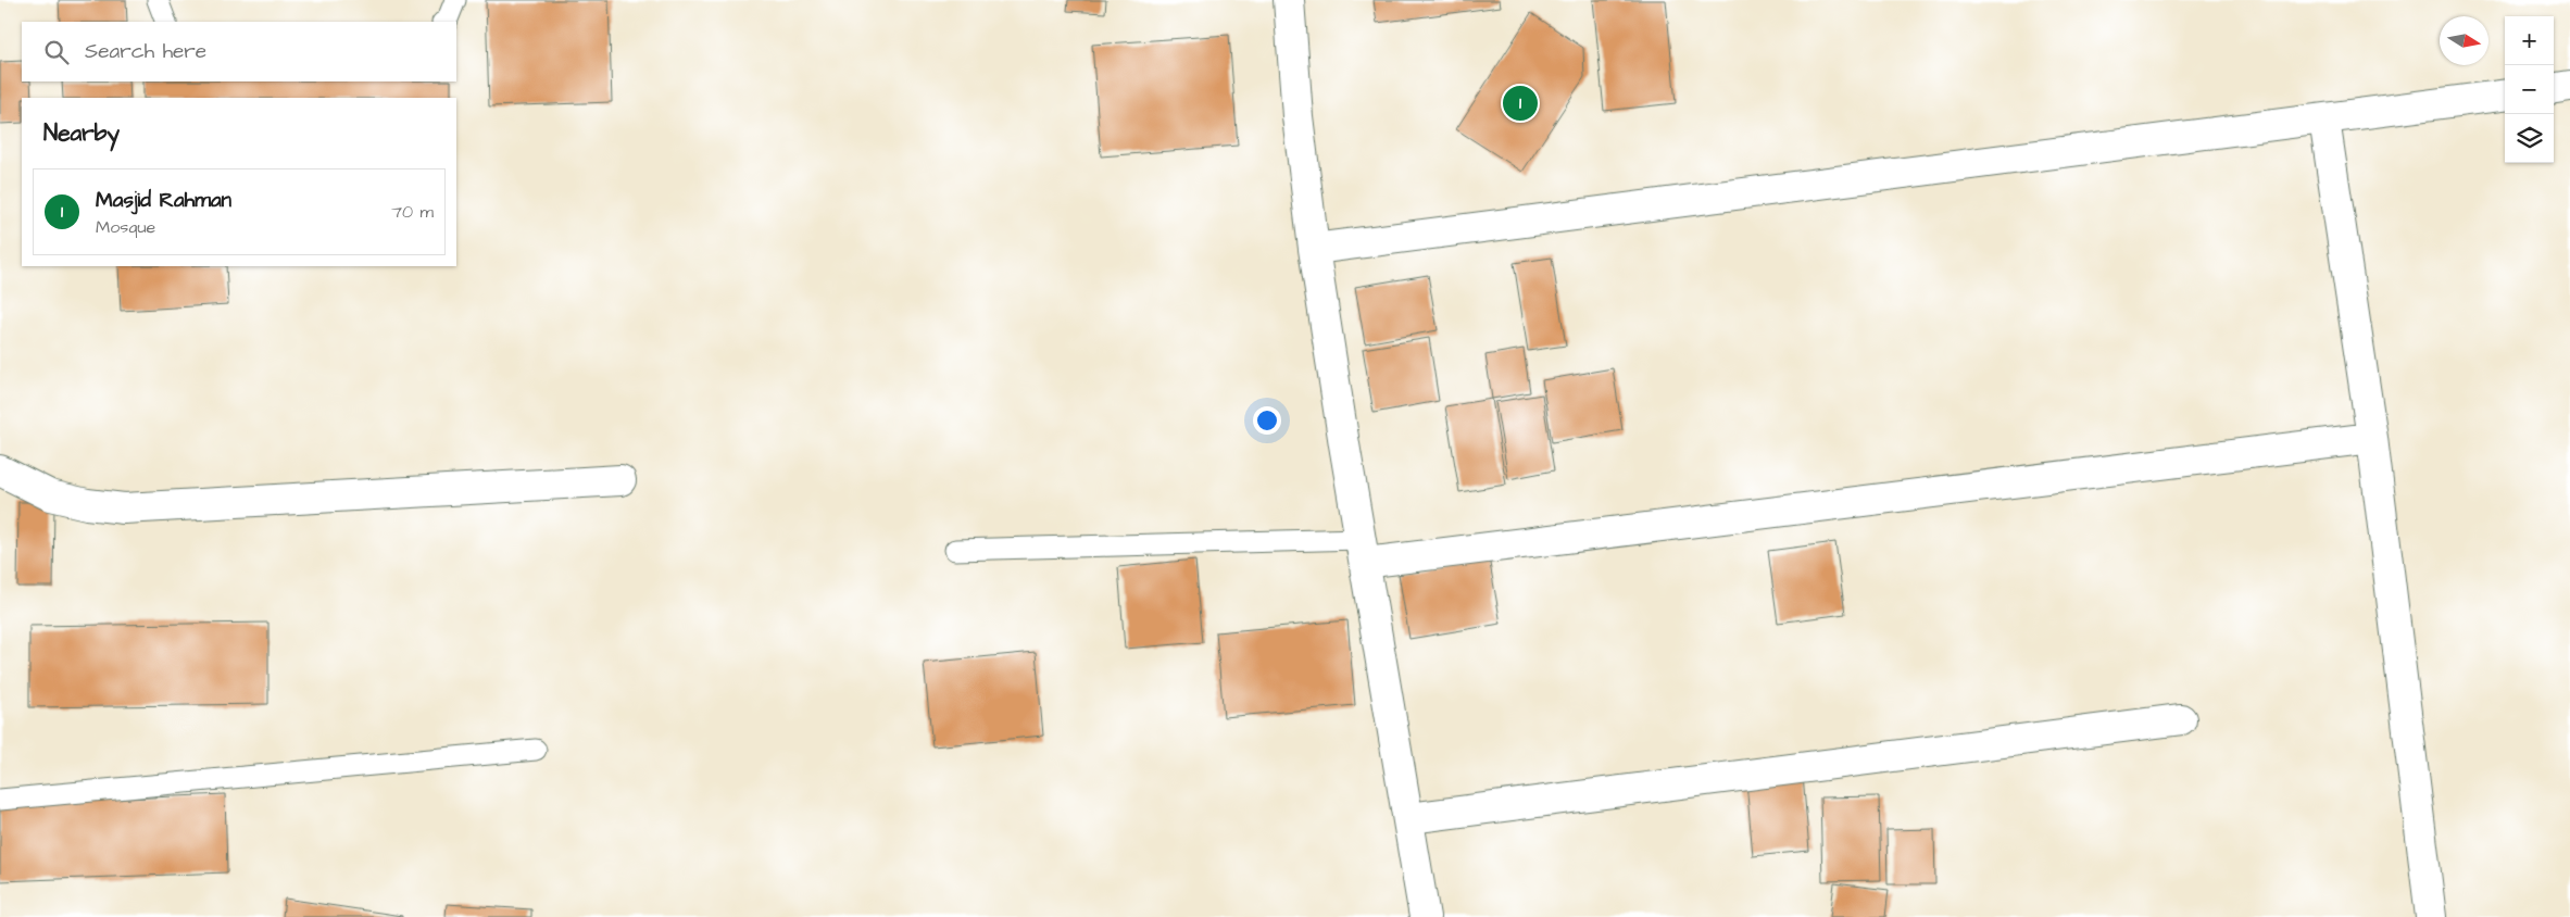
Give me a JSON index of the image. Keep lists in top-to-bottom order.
{
  "north": "right",
  "page": {
    "map_buttons": ["+", "−"],
    "search": "Search here",
    "pins": "1",
    "heading": "Nearby",
    "list": [
      {
        "mark": "1",
        "name": "Masjid Rahman",
        "note": "Mosque",
        "value": "70 m"
      }
    ]
  }
}
